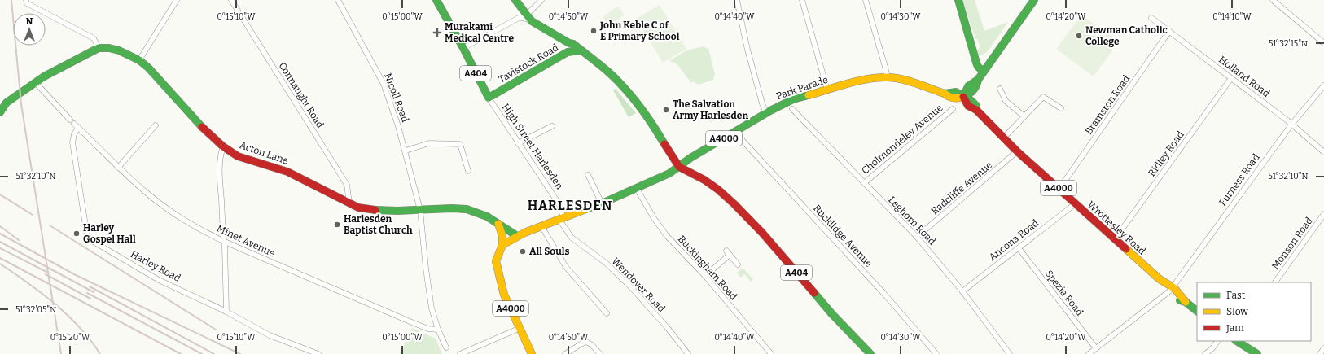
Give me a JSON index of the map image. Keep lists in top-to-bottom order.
{
  "streets": {
    "main road": [
      "Tavistock Road",
      "A404",
      "Park Parade",
      "A4000",
      "High Street Harlesden",
      "Acton Lane",
      "Wrottesley Road"
    ],
    "street": [
      "Holland Road",
      "Connaught Road",
      "Nicoll Road",
      "Bramston Road",
      "Cholmondeley Avenue",
      "Ridley Road",
      "Furness Road",
      "Radcliffe Avenue",
      "Leghorn Road",
      "Rucklidge Avenue",
      "Ancona Road",
      "Minet Avenue",
      "Monson Road",
      "Harley Road",
      "Buckingham Road",
      "Wendover Road",
      "Spezia Road"
    ]
  },
  "crossings": [
    ["Tavistock Road", "A404"],
    ["Tavistock Road", "High Street Harlesden"],
    ["A404", "Park Parade"],
    ["A404", "High Street Harlesden"],
    ["Holland Road", "Bramston Road"],
    ["Holland Road", "Ridley Road"],
    ["Holland Road", "Furness Road"],
    ["Park Parade", "Wrottesley Road"],
    ["Park Parade", "Rucklidge Avenue"],
    ["Connaught Road", "Acton Lane"],
    ["Nicoll Road", "Acton Lane"],
    ["Nicoll Road", "Minet Avenue"],
    ["Bramston Road", "Wrottesley Road"],
    ["Cholmondeley Avenue", "Leghorn Road"],
    ["High Street Harlesden", "Wendover Road"],
    ["Ridley Road", "Wrottesley Road"],
    ["Furness Road", "Wrottesley Road"],
    ["Furness Road", "Spezia Road"],
    ["Radcliffe Avenue", "Leghorn Road"],
    ["Radcliffe Avenue", "Wrottesley Road"],
    ["Leghorn Road", "Ancona Road"],
    ["Wrottesley Road", "Ancona Road"],
    ["Ancona Road", "Spezia Road"],
    ["Minet Avenue", "Harley Road"]
  ],
  "districts": ["HARLESDEN"],
  "places": {
    "other": [
      "John Keble C of E Primary School",
      "Newman Catholic College",
      "The Salvation Army Harlesden",
      "Harlesden Baptist Church",
      "Harley Gospel Hall",
      "All Souls"
    ],
    "health": ["Murakami Medical Centre"]
  },
  "legend": ["Fast", "Slow", "Jam"],
  "north": "top",
  "coordinates": [
    "0°15'10\"W",
    "0°15'00\"W",
    "0°14'50\"W",
    "0°14'40\"W",
    "0°14'30\"W",
    "0°14'20\"W",
    "0°14'10\"W",
    "51°32'15\"N",
    "51°32'10\"N",
    "51°32'05\"N",
    "0°15'20\"W"
  ]
}
